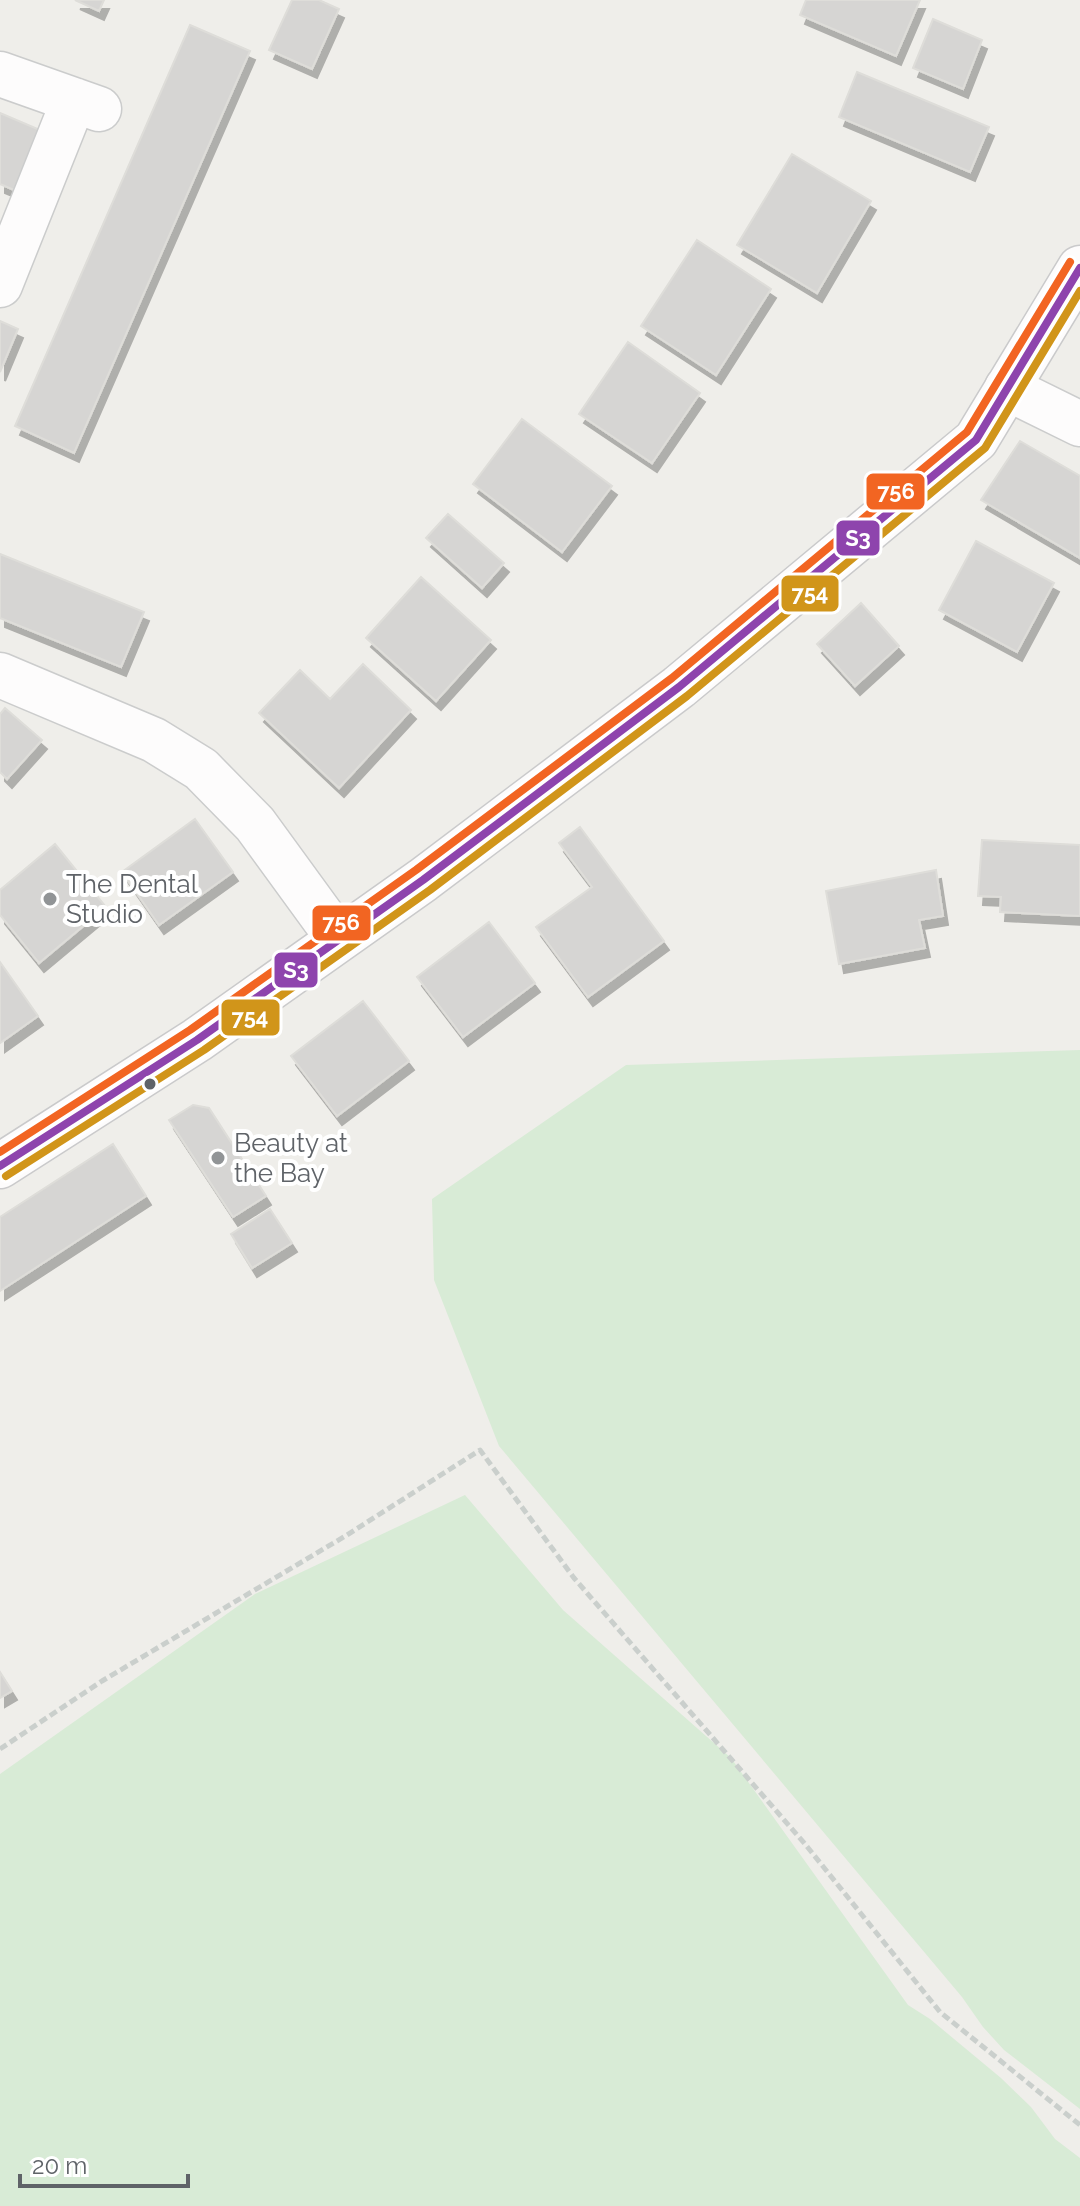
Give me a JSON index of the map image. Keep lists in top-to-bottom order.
{
  "places": ["The Dental Studio", "Beauty at the Bay"],
  "lines": ["transit line 756", "transit line S3", "transit line 754"],
  "scale_bar": "20 m"
}
